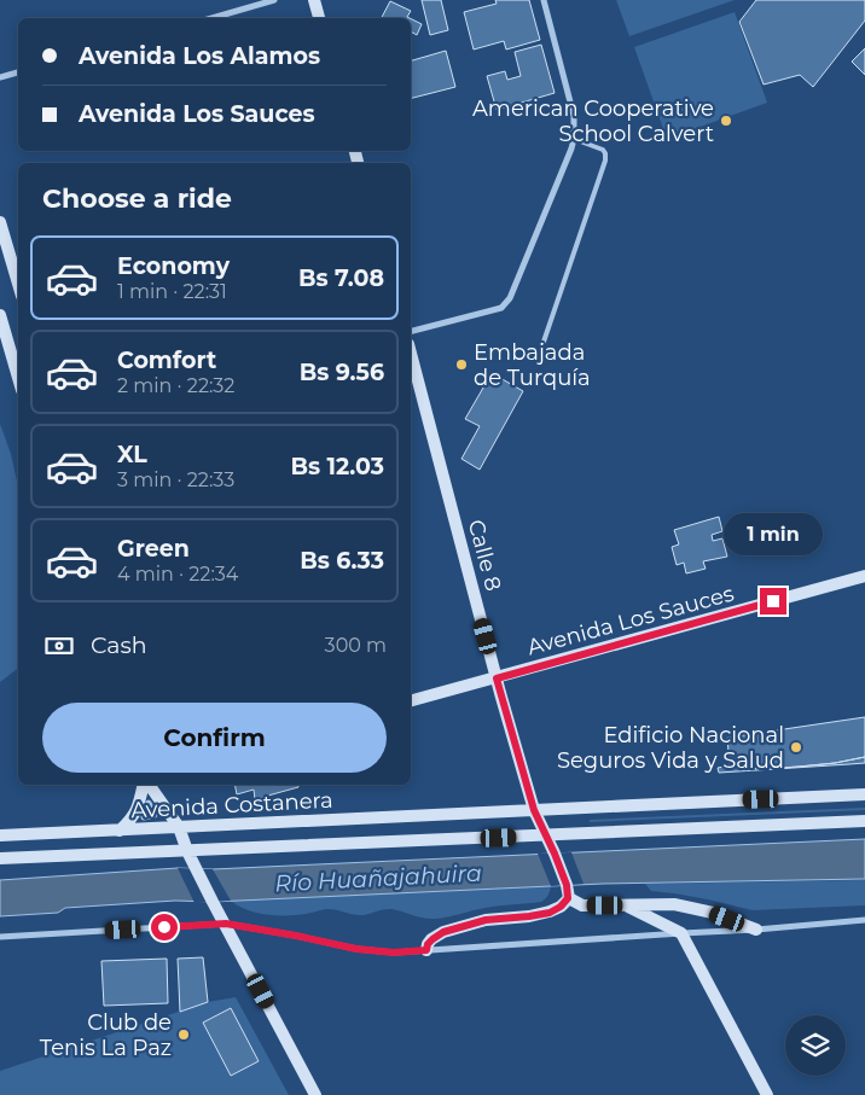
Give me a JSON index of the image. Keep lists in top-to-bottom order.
{
  "streets": {
    "main road": ["Calle 8", "Avenida Los Sauces", "Avenida Costanera"]
  },
  "crossings": [
    ["Calle 8", "Avenida Los Sauces"],
    ["Calle 8", "Avenida Costanera"]
  ],
  "water": ["Río Huañajahuira"],
  "places": [
    "American Cooperative School Calvert",
    "Embajada de Turquía",
    "Edificio Nacional Seguros Vida y Salud",
    "Club de Tenis La Paz"
  ],
  "page": {
    "banner": ["Avenida Los Alamos", "Avenida Los Sauces"],
    "heading": "Choose a ride",
    "list": [
      {
        "name": "Economy",
        "note": "1 min · 22:31",
        "value": "Bs 7.08"
      },
      {
        "name": "Comfort",
        "note": "2 min · 22:32",
        "value": "Bs 9.56"
      },
      {
        "name": "XL",
        "note": "3 min · 22:33",
        "value": "Bs 12.03"
      },
      {
        "name": "Green",
        "note": "4 min · 22:34",
        "value": "Bs 6.33"
      }
    ],
    "bubble": "1 min",
    "pay": ["Cash", "300 m"],
    "buttons": "Confirm"
  }
}
